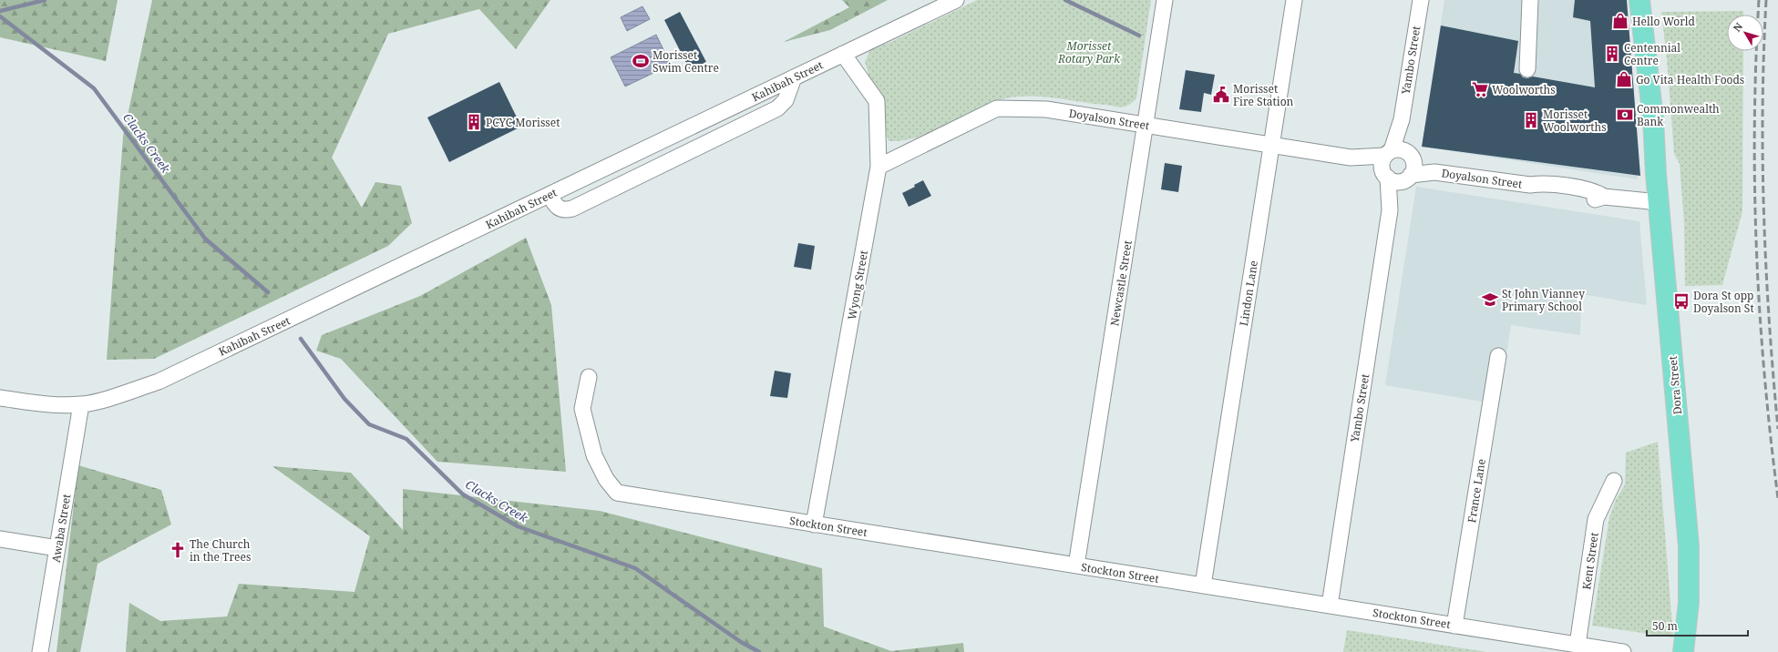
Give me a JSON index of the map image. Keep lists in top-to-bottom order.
{
  "streets": {
    "main road": ["Dora Street"],
    "street": [
      "Yambo Street",
      "Kahibah Street",
      "Doyalson Street",
      "Newcastle Street",
      "Wyong Street",
      "Lindon Lane",
      "France Lane",
      "Stockton Street",
      "Awaba Street",
      "Kent Street"
    ]
  },
  "crossings": [
    ["Yambo Street", "Doyalson Street"],
    ["Yambo Street", "Stockton Street"],
    ["Kahibah Street", "Wyong Street"],
    ["Kahibah Street", "Awaba Street"],
    ["Doyalson Street", "Newcastle Street"],
    ["Doyalson Street", "Wyong Street"],
    ["Doyalson Street", "Lindon Lane"],
    ["Doyalson Street", "Dora Street"],
    ["Newcastle Street", "Stockton Street"],
    ["Wyong Street", "Stockton Street"],
    ["Lindon Lane", "Stockton Street"],
    ["France Lane", "Stockton Street"],
    ["Stockton Street", "Kent Street"]
  ],
  "water": ["Clacks Creek"],
  "parks": ["Morisset Rotary Park"],
  "places": {
    "shop": ["Hello World", "Go Vita Health Foods"],
    "building": ["Centennial Centre", "Morisset Woolworths", "PCYC Morisset"],
    "sports": ["Morisset Swim Centre"],
    "supermarket": ["Woolworths"],
    "public building": ["Morisset Fire Station"],
    "bank": ["Commonwealth Bank"],
    "school or university": ["St John Vianney Primary School"],
    "bus stop": ["Dora St opp Doyalson St"],
    "church": ["The Church in the Trees"]
  },
  "scale_bar": "50 m",
  "north": "top left"
}
